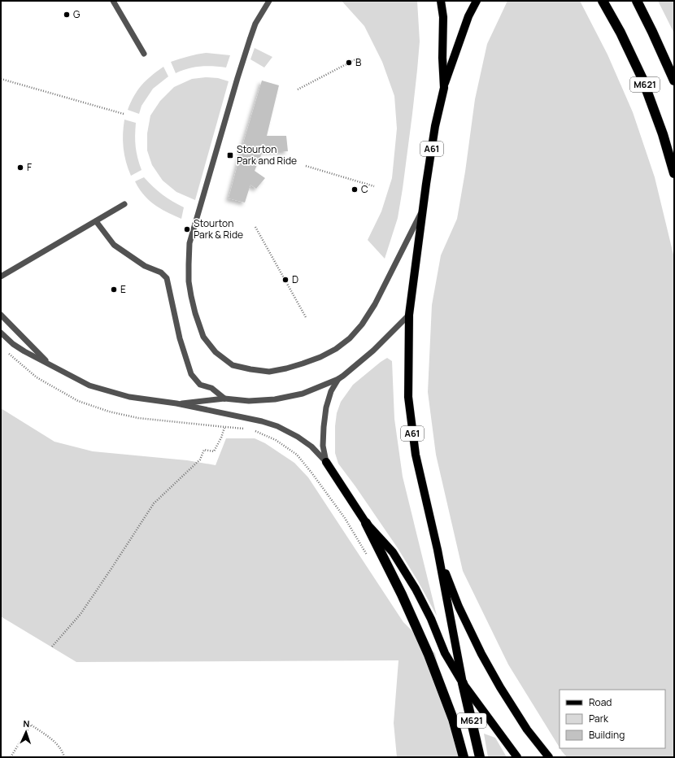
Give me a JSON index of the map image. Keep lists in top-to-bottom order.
{
  "streets": {
    "highway": ["M621"],
    "main road": ["A61"]
  },
  "places": {
    "other": [
      "G",
      "B",
      "F",
      "C",
      "Stourton Park & Ride",
      "D",
      "E"
    ],
    "transit": ["Stourton Park and Ride"]
  },
  "legend": ["Road", "Park", "Building"],
  "north": "top"
}
